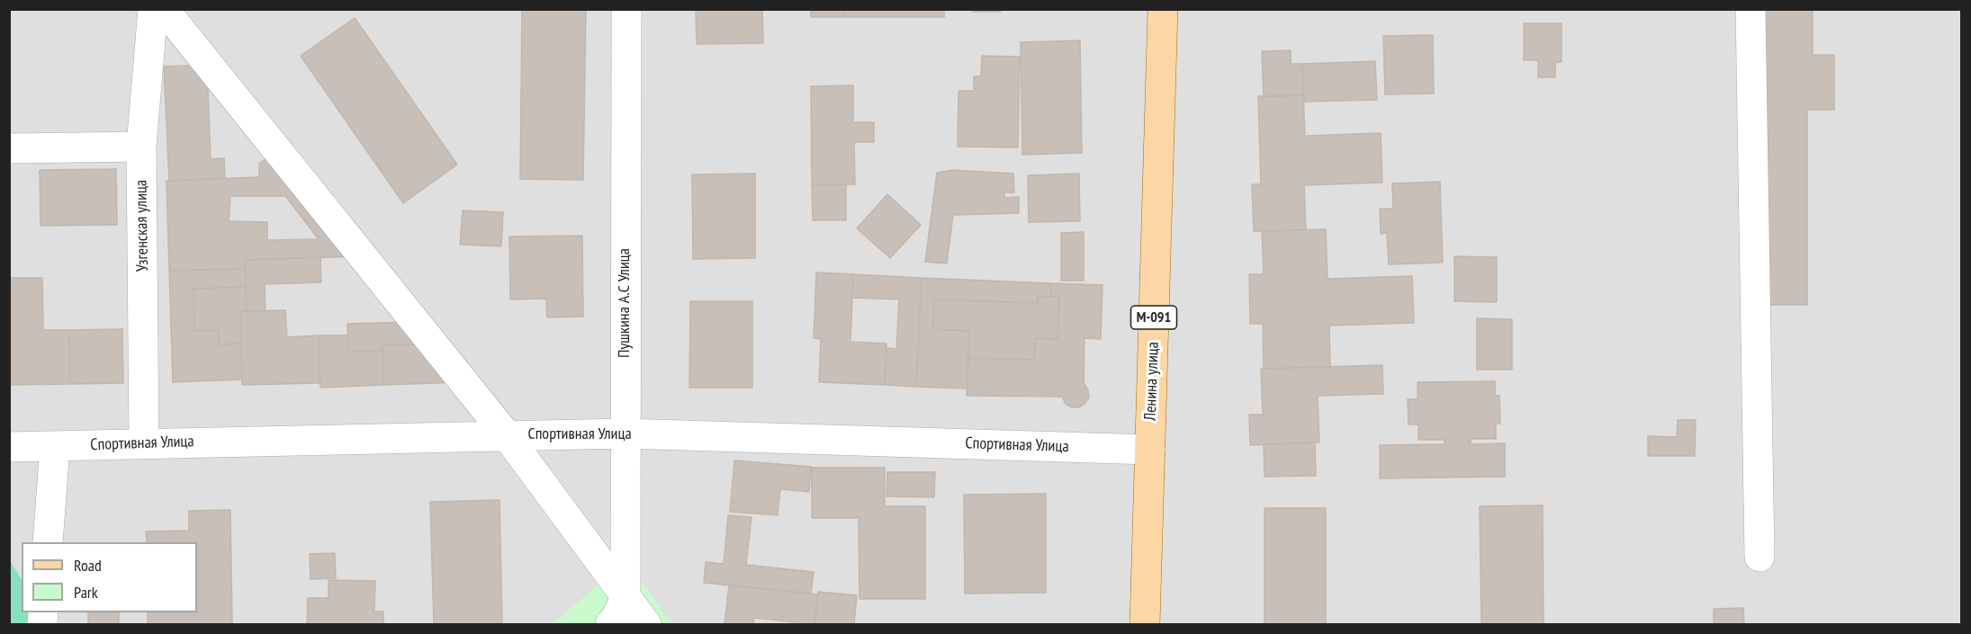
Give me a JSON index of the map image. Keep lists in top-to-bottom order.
{
  "streets": {
    "main road": ["М-091", "Ленина улица"],
    "street": ["Узгенская улица", "Пушкина А.С Улица", "Спортивная Улица"]
  },
  "crossings": [
    ["Узгенская улица", "Спортивная Улица"],
    ["Пушкина А.С Улица", "Спортивная Улица"],
    ["Ленина улица", "Спортивная Улица"]
  ],
  "legend": ["Road", "Park"]
}
